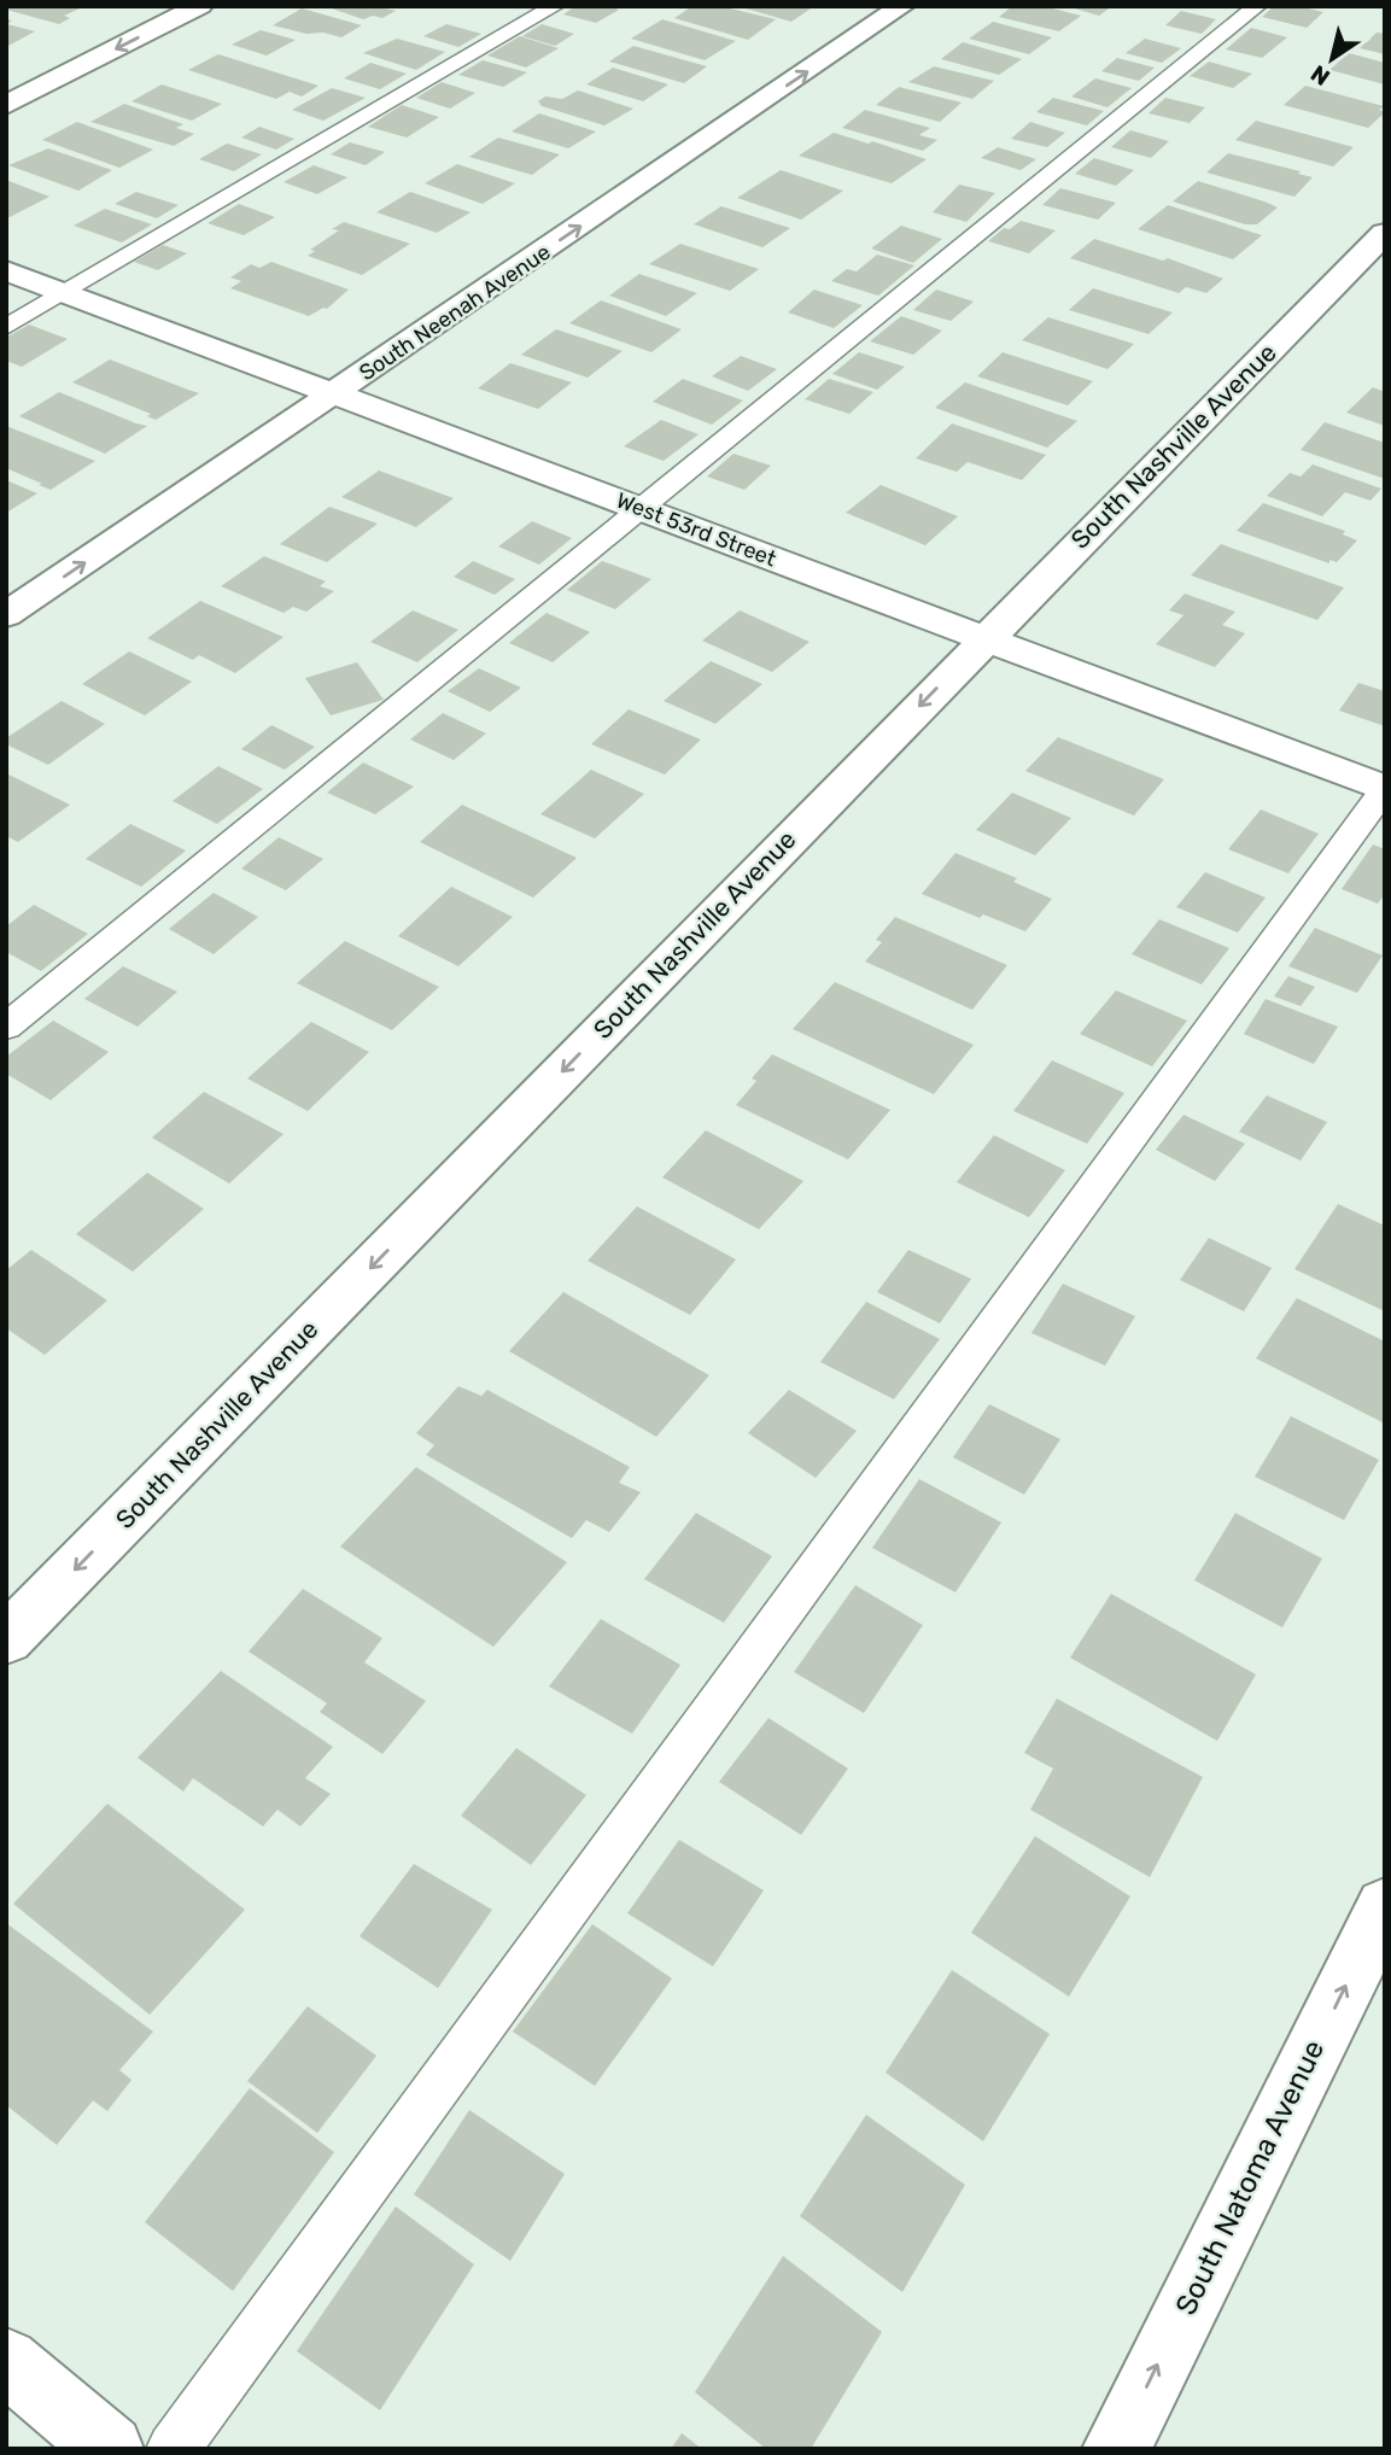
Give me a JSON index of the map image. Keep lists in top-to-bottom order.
{
  "streets": {
    "street": [
      "South Neenah Avenue",
      "South Nashville Avenue",
      "West 53rd Street",
      "South Natoma Avenue"
    ]
  },
  "crossings": [
    ["South Neenah Avenue", "West 53rd Street"],
    ["South Nashville Avenue", "West 53rd Street"]
  ],
  "one_way": ["South Neenah Avenue", "South Nashville Avenue", "South Natoma Avenue"],
  "north": "bottom left"
}
